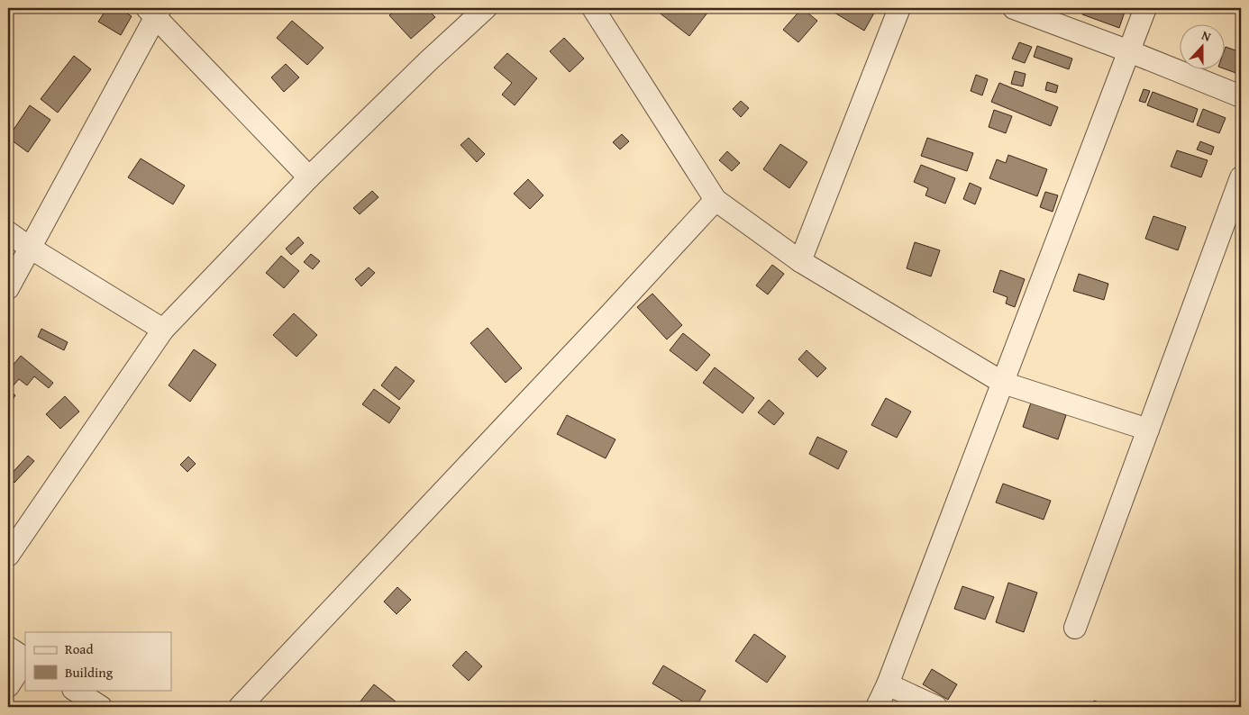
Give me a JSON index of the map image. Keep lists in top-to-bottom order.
{
  "legend": ["Road", "Building"],
  "north": "top"
}
